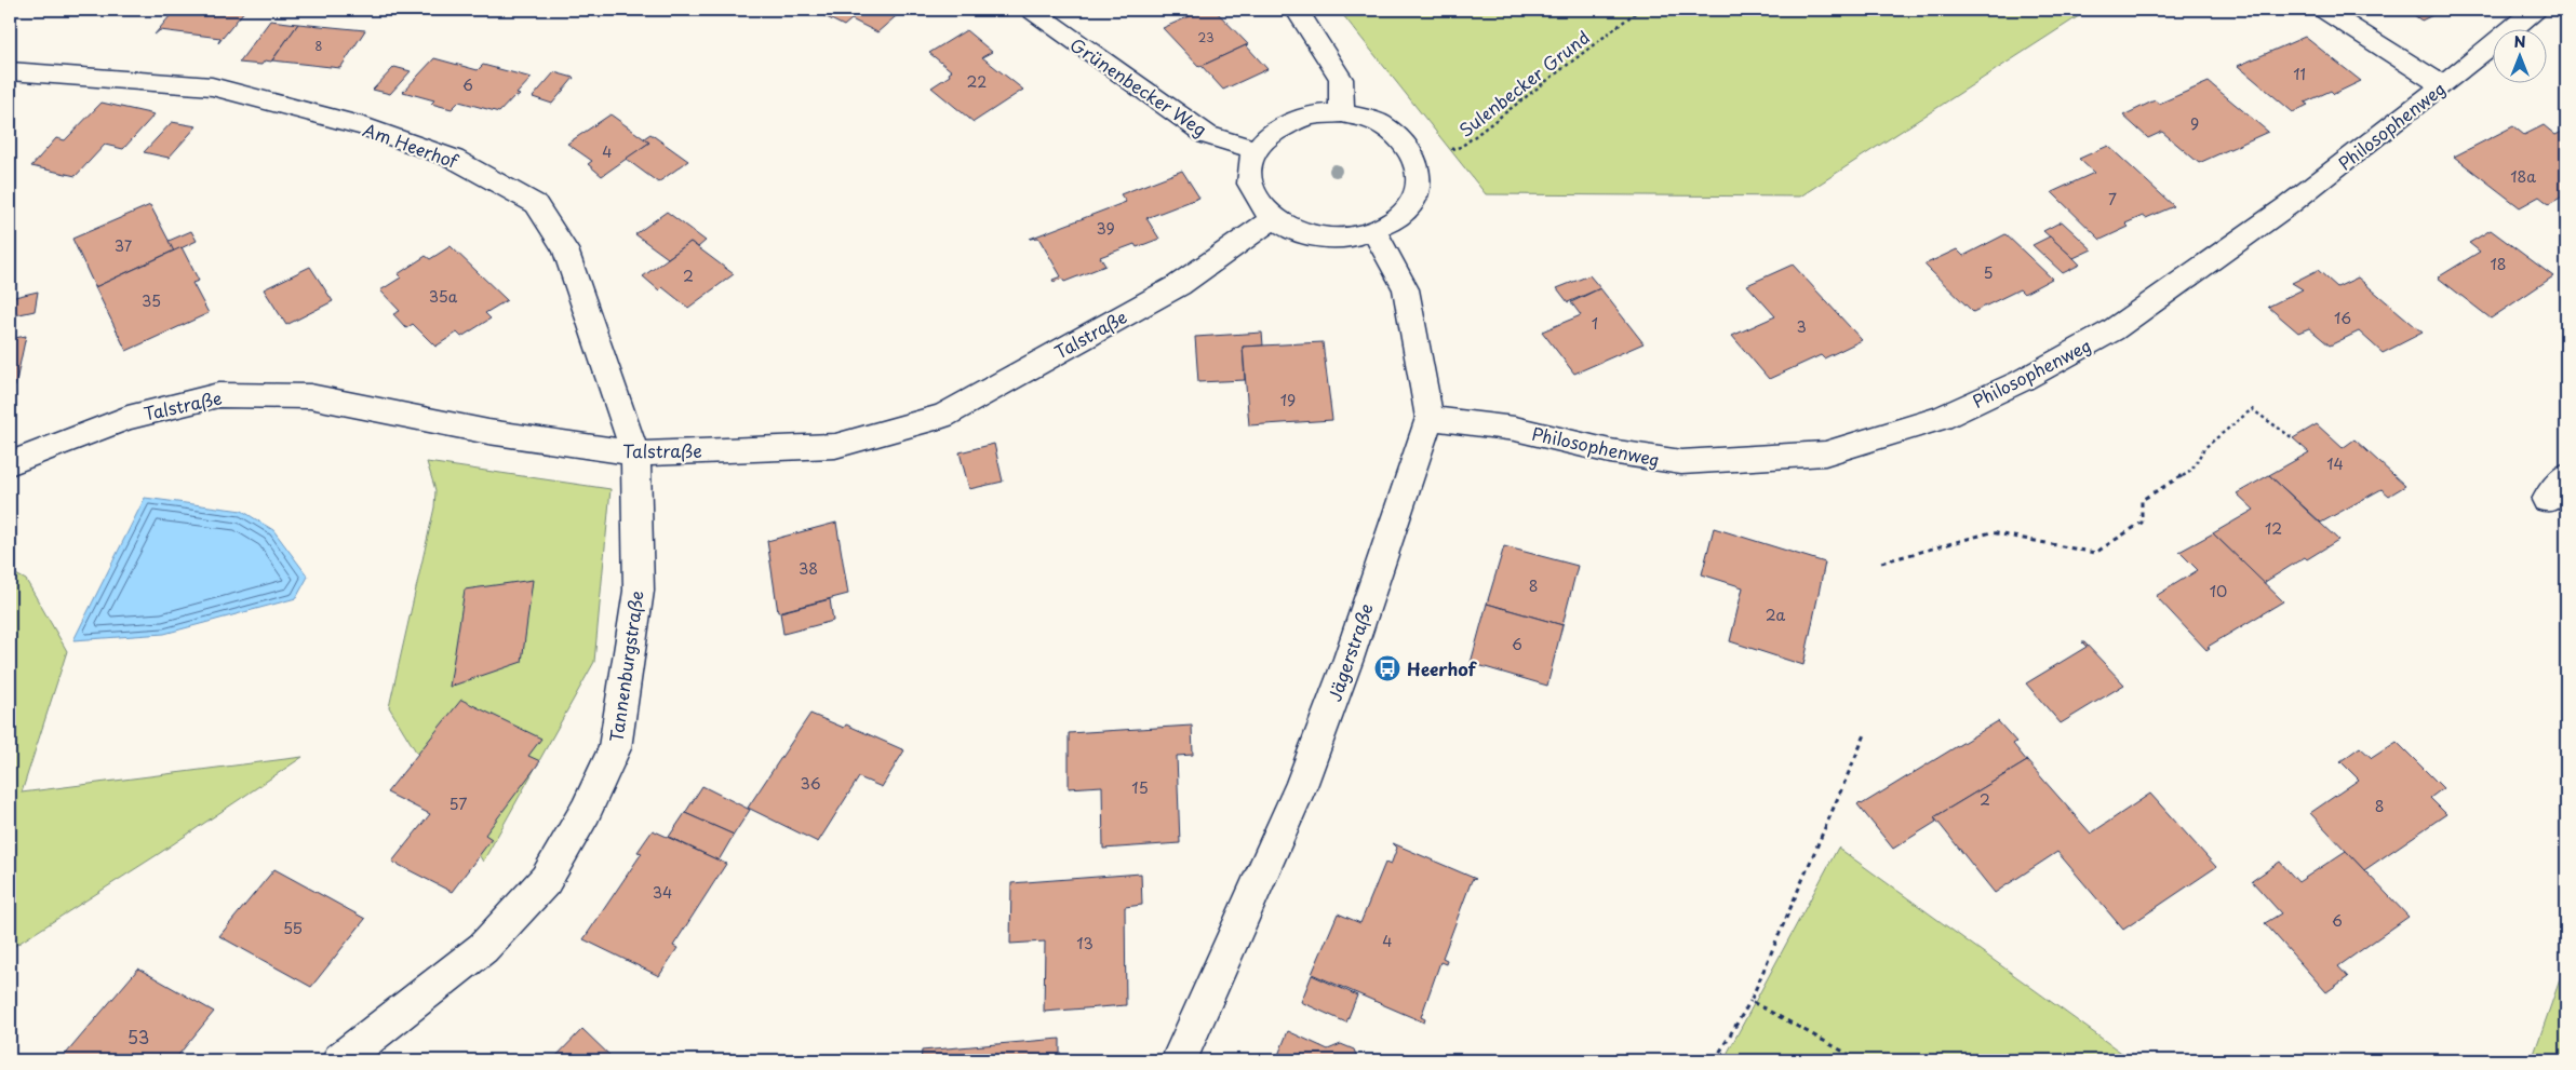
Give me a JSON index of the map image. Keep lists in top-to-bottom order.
{
  "streets": {
    "street": [
      "Grünenbecker Weg",
      "Philosophenweg",
      "Am Heerhof",
      "Talstraße",
      "Jägerstraße",
      "Tannenburgstraße"
    ],
    "path": ["Sulenbecker Grund"]
  },
  "crossings": [
    ["Sulenbecker Grund", "Grünenbecker Weg"],
    ["Sulenbecker Grund", "Talstraße"],
    ["Sulenbecker Grund", "Jägerstraße"],
    ["Grünenbecker Weg", "Talstraße"],
    ["Grünenbecker Weg", "Jägerstraße"],
    ["Philosophenweg", "Jägerstraße"],
    ["Am Heerhof", "Talstraße"],
    ["Am Heerhof", "Tannenburgstraße"],
    ["Talstraße", "Jägerstraße"],
    ["Talstraße", "Tannenburgstraße"]
  ],
  "places": {
    "bus stop": ["Heerhof"]
  },
  "house_numbers": [
    "23",
    "8",
    "11",
    "22",
    "6",
    "9",
    "4",
    "18a",
    "7",
    "39",
    "37",
    "18",
    "5",
    "2",
    "35a",
    "35",
    "16",
    "1",
    "3",
    "19",
    "14",
    "12",
    "38",
    "8",
    "10",
    "2a",
    "6",
    "36",
    "15",
    "2",
    "57",
    "8",
    "34",
    "6",
    "55",
    "4",
    "13",
    "53"
  ],
  "north": "top"
}
